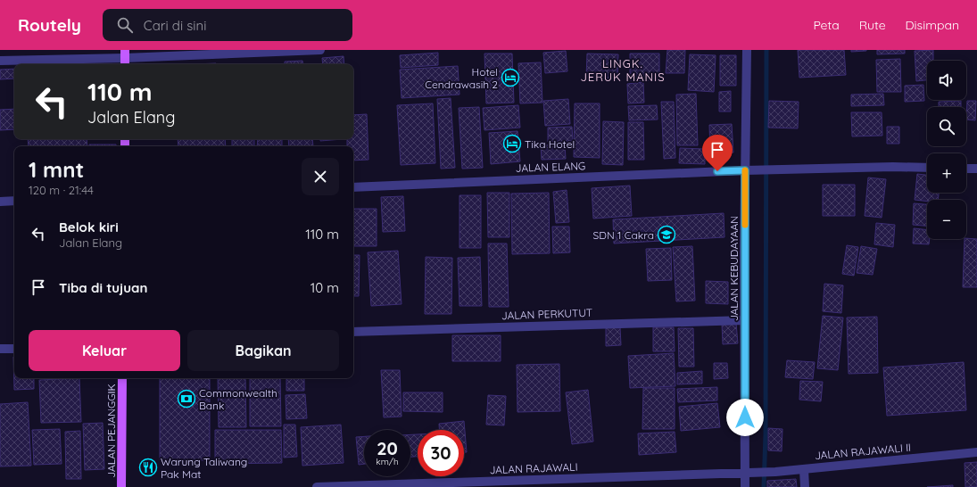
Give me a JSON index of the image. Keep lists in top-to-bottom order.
{
  "streets": {
    "main road": ["JALAN PEJANGGIK"],
    "street": [
      "JALAN ELANG",
      "JALAN KEBUDAYAAN",
      "JALAN PERKUTUT",
      "JALAN RAJAWALI II",
      "JALAN RAJAWALI"
    ]
  },
  "crossings": [
    ["JALAN ELANG", "JALAN KEBUDAYAAN"],
    ["JALAN KEBUDAYAAN", "JALAN PERKUTUT"],
    ["JALAN KEBUDAYAAN", "JALAN RAJAWALI II"],
    ["JALAN KEBUDAYAAN", "JALAN RAJAWALI"],
    ["JALAN RAJAWALI II", "JALAN RAJAWALI"]
  ],
  "districts": ["LINGK. JERUK MANIS"],
  "places": {
    "hotel": ["Hotel Cendrawasih 2", "Tika Hotel"],
    "school or university": ["SDN 1 Cakra"],
    "bank": ["Commonwealth Bank"],
    "restaurant": ["Warung Taliwang Pak Mat"]
  },
  "page": {
    "header": "Routely",
    "search": "Cari di sini",
    "nav": ["Peta", "Rute", "Disimpan"],
    "map_buttons": ["+", "−"],
    "turn": ["110 m", "Jalan Elang"],
    "heading": ["1 mnt", "120 m · 21:44"],
    "list": [
      {
        "name": "Belok kiri",
        "note": "Jalan Elang",
        "value": "110 m"
      },
      {
        "name": "Tiba di tujuan",
        "value": "10 m"
      }
    ],
    "buttons": ["Keluar", "Bagikan"],
    "speed": "20 km/h",
    "limit": "30"
  }
}
